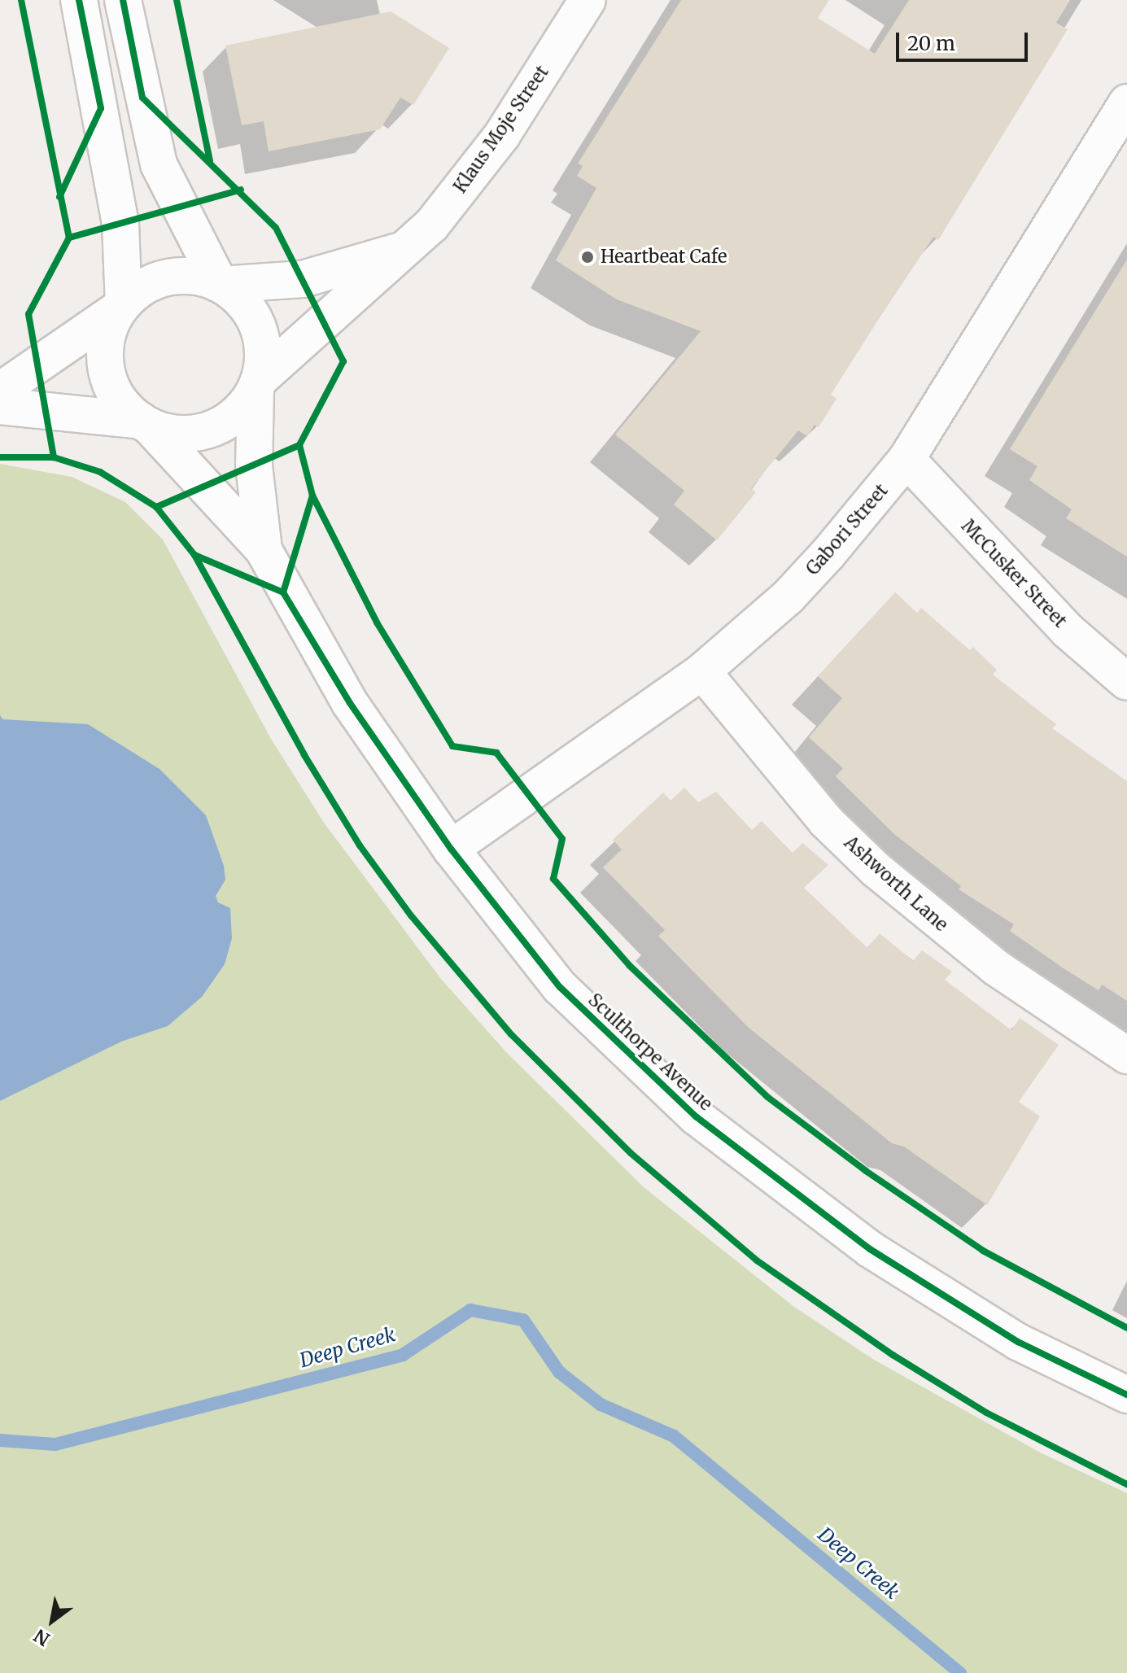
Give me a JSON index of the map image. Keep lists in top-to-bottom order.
{
  "streets": {
    "street": [
      "Klaus Moje Street",
      "Gabori Street",
      "McCusker Street",
      "Ashworth Lane",
      "Sculthorpe Avenue"
    ]
  },
  "crossings": [
    ["Klaus Moje Street", "Sculthorpe Avenue"],
    ["Gabori Street", "McCusker Street"],
    ["Gabori Street", "Ashworth Lane"],
    ["Gabori Street", "Sculthorpe Avenue"]
  ],
  "water": ["Deep Creek"],
  "places": ["Heartbeat Cafe"],
  "scale_bar": "20 m",
  "north": "bottom left"
}
